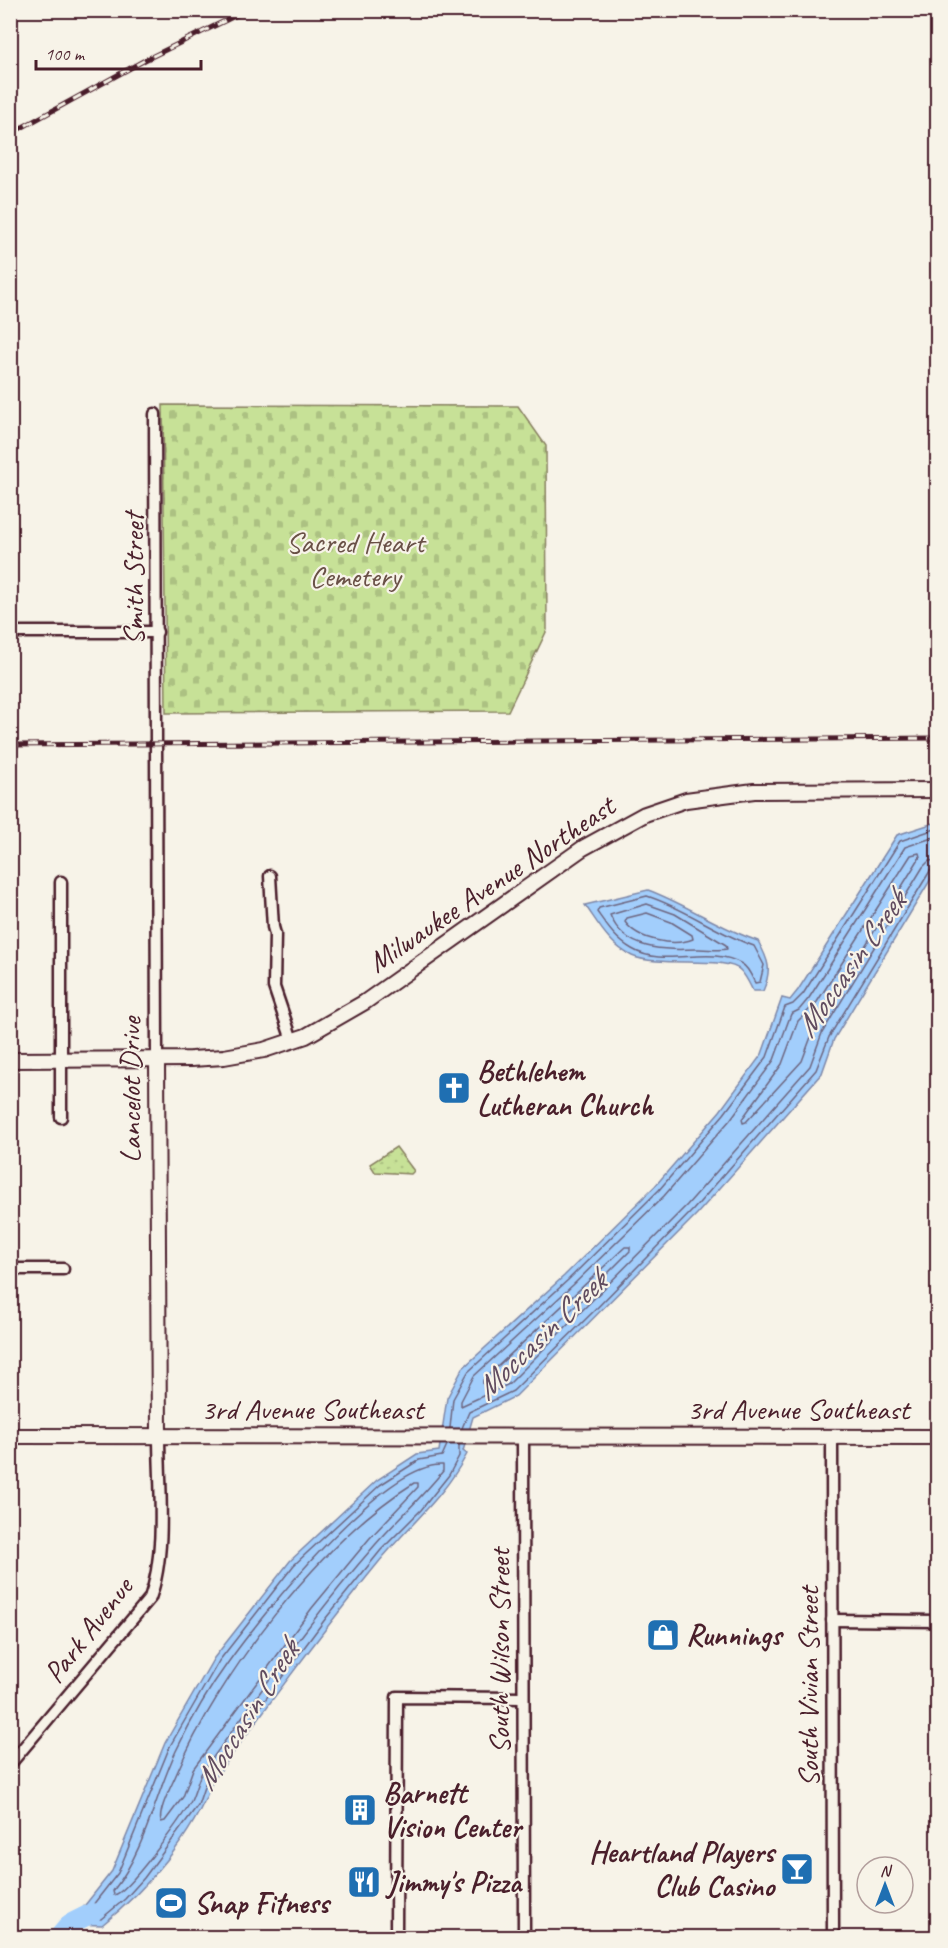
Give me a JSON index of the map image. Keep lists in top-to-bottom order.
{
  "streets": {
    "street": [
      "Smith Street",
      "Milwaukee Avenue Northeast",
      "Lancelot Drive",
      "3rd Avenue Southeast",
      "Park Avenue",
      "South Wilson Street",
      "South Vivian Street"
    ]
  },
  "crossings": [
    ["Smith Street", "Lancelot Drive"],
    ["Milwaukee Avenue Northeast", "Lancelot Drive"],
    ["Lancelot Drive", "3rd Avenue Southeast"],
    ["Lancelot Drive", "Park Avenue"],
    ["3rd Avenue Southeast", "Park Avenue"],
    ["3rd Avenue Southeast", "South Wilson Street"],
    ["3rd Avenue Southeast", "South Vivian Street"]
  ],
  "water": ["Moccasin Creek"],
  "parks": ["Sacred Heart Cemetery"],
  "places": {
    "church": ["Bethlehem Lutheran Church"],
    "shop": ["Runnings"],
    "building": ["Barnett Vision Center"],
    "bar": ["Heartland Players Club Casino"],
    "restaurant": ["Jimmy's Pizza"],
    "sports": ["Snap Fitness"]
  },
  "scale_bar": "100 m",
  "north": "top"
}
